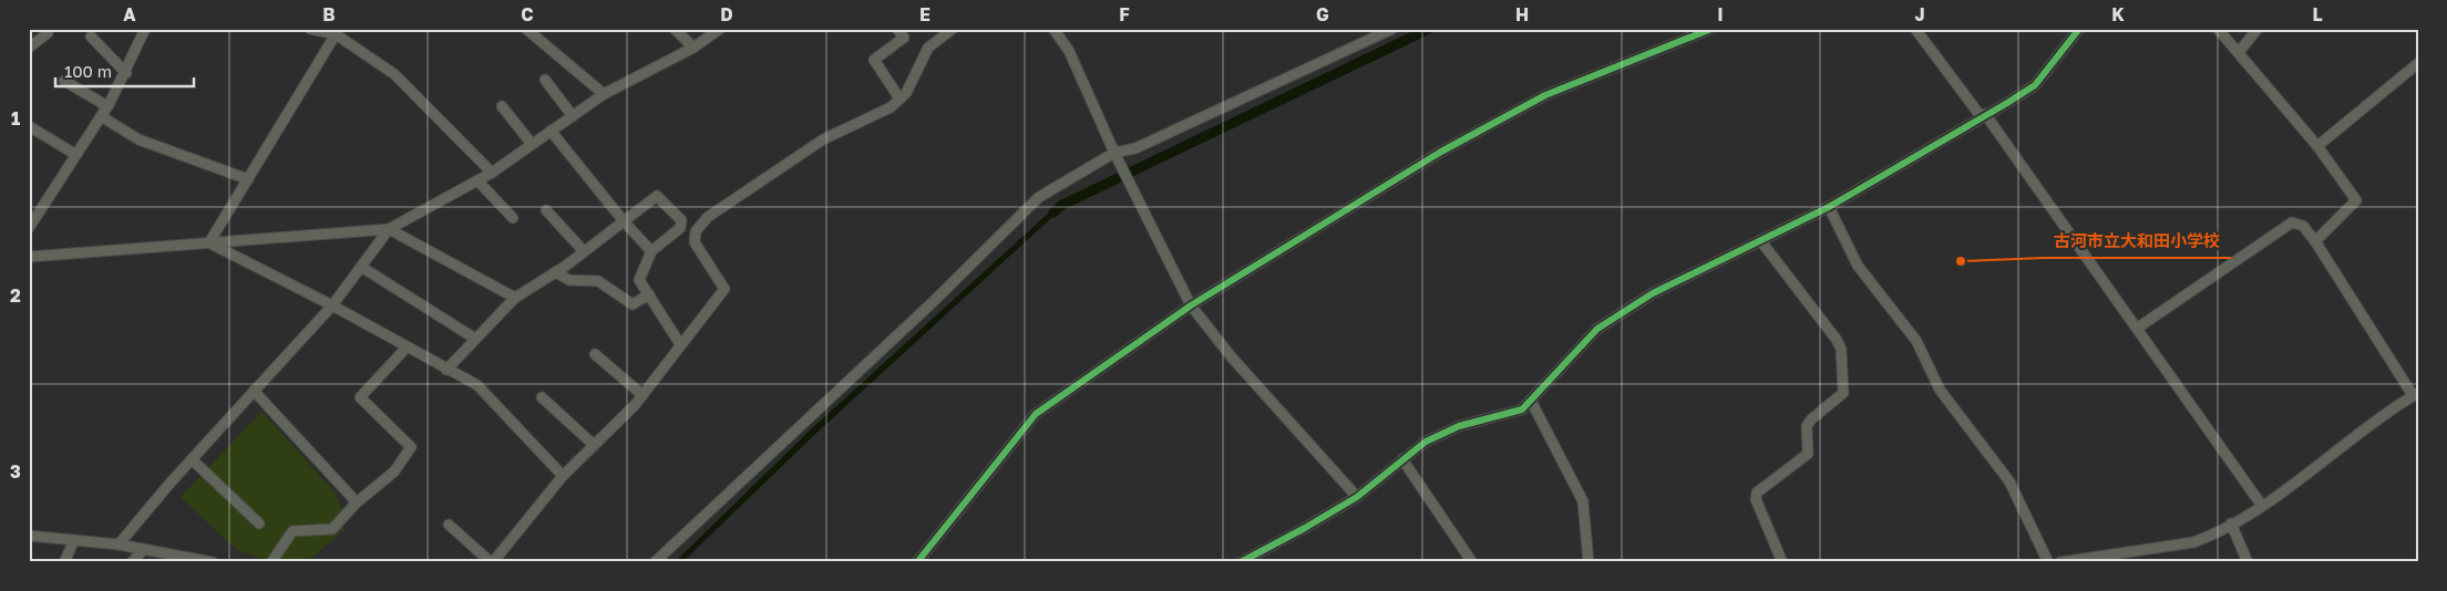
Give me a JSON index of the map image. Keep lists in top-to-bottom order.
{
  "places": ["古河市立大和田小学校"],
  "scale_bar": "100 m",
  "grid": {
    "columns": [
      "A",
      "B",
      "C",
      "D",
      "E",
      "F",
      "G",
      "H",
      "I",
      "J",
      "K",
      "L"
    ],
    "rows": ["1", "2", "3"]
  }
}
